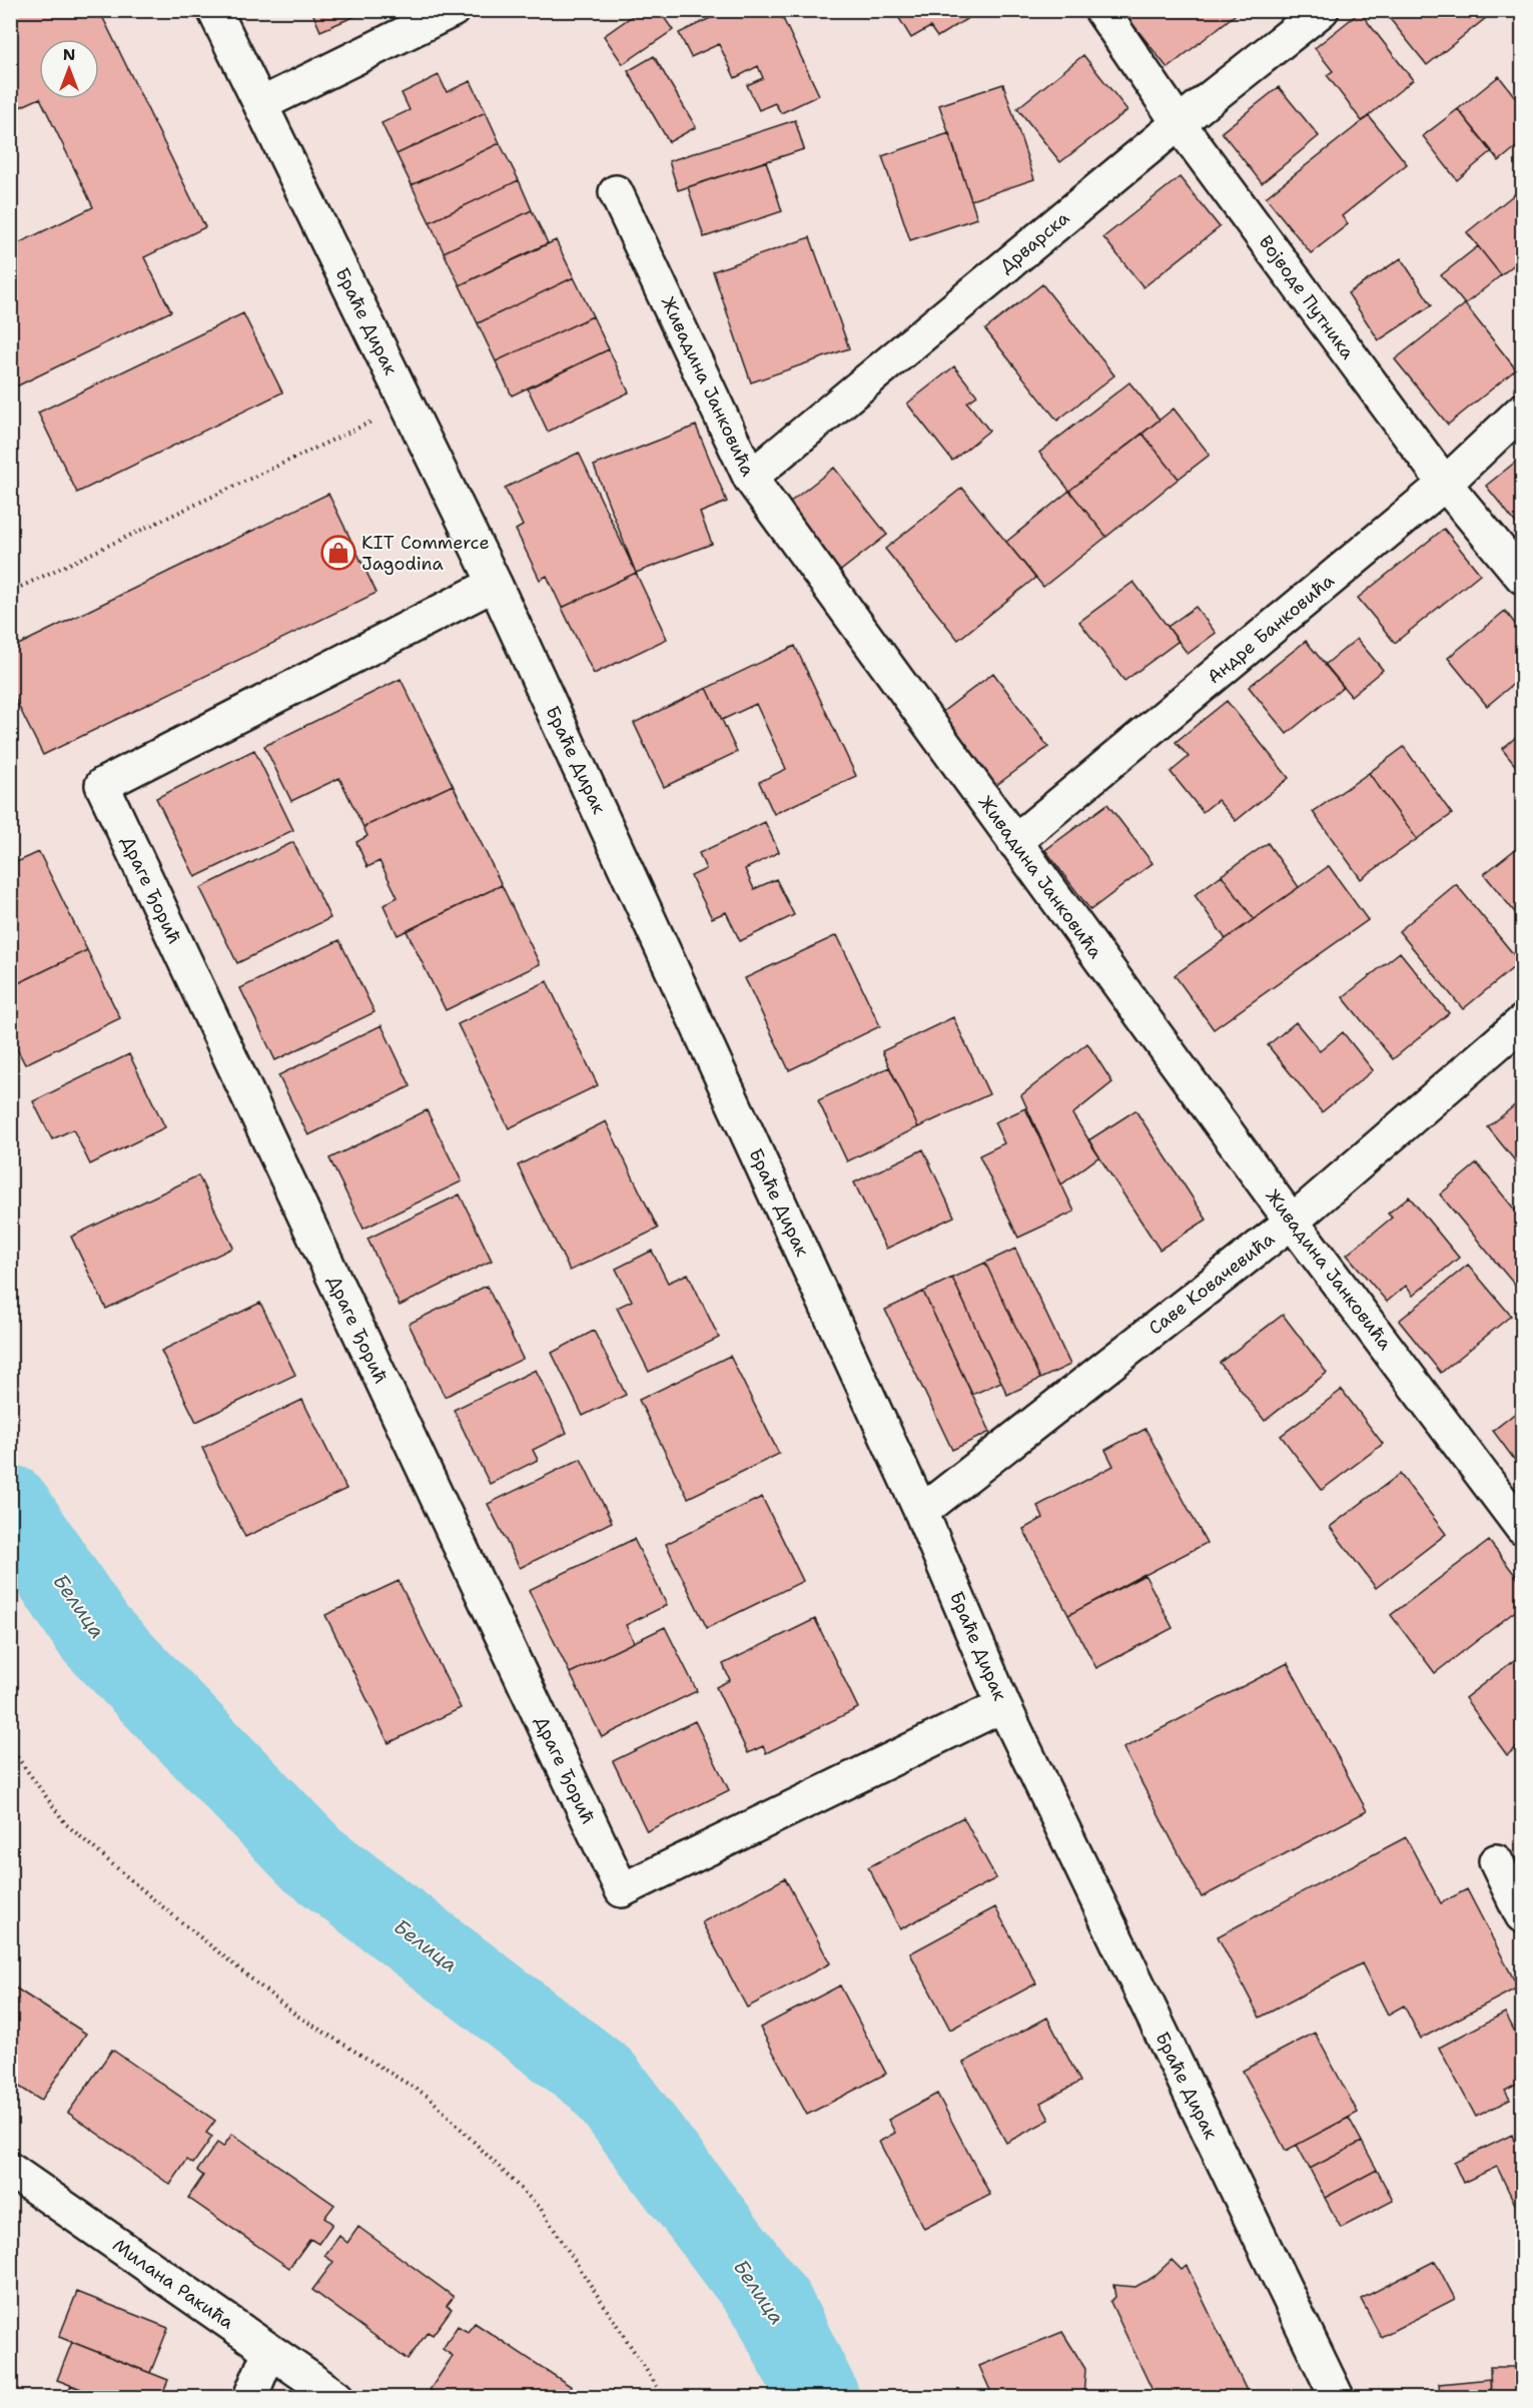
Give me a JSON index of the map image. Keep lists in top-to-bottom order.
{
  "streets": {
    "street": [
      "Дрварска",
      "Војводе Путника",
      "Браће Дирак",
      "Живадина Јанковића",
      "Андре Банковића",
      "Драге Ђорић",
      "Саве Ковачевића",
      "Милана Ракића"
    ]
  },
  "crossings": [
    ["Дрварска", "Војводе Путника"],
    ["Дрварска", "Живадина Јанковића"],
    ["Војводе Путника", "Андре Банковића"],
    ["Браће Дирак", "Драге Ђорић"],
    ["Браће Дирак", "Саве Ковачевића"],
    ["Живадина Јанковића", "Андре Банковића"],
    ["Живадина Јанковића", "Саве Ковачевића"]
  ],
  "water": ["Белица"],
  "places": {
    "shop": ["KIT Commerce Jagodina"]
  },
  "north": "top"
}
